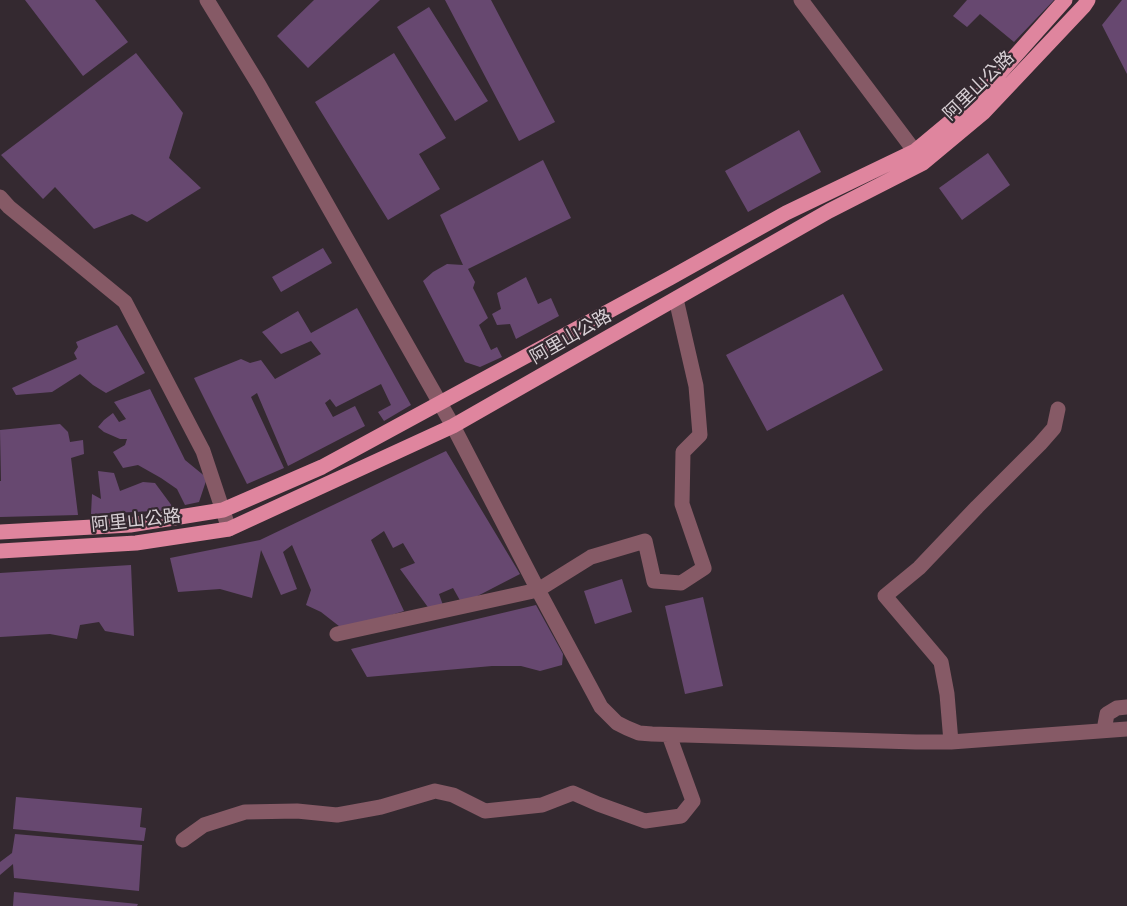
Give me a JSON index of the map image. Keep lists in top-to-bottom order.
{
  "streets": {
    "main road": ["阿里山公路"]
  }
}
